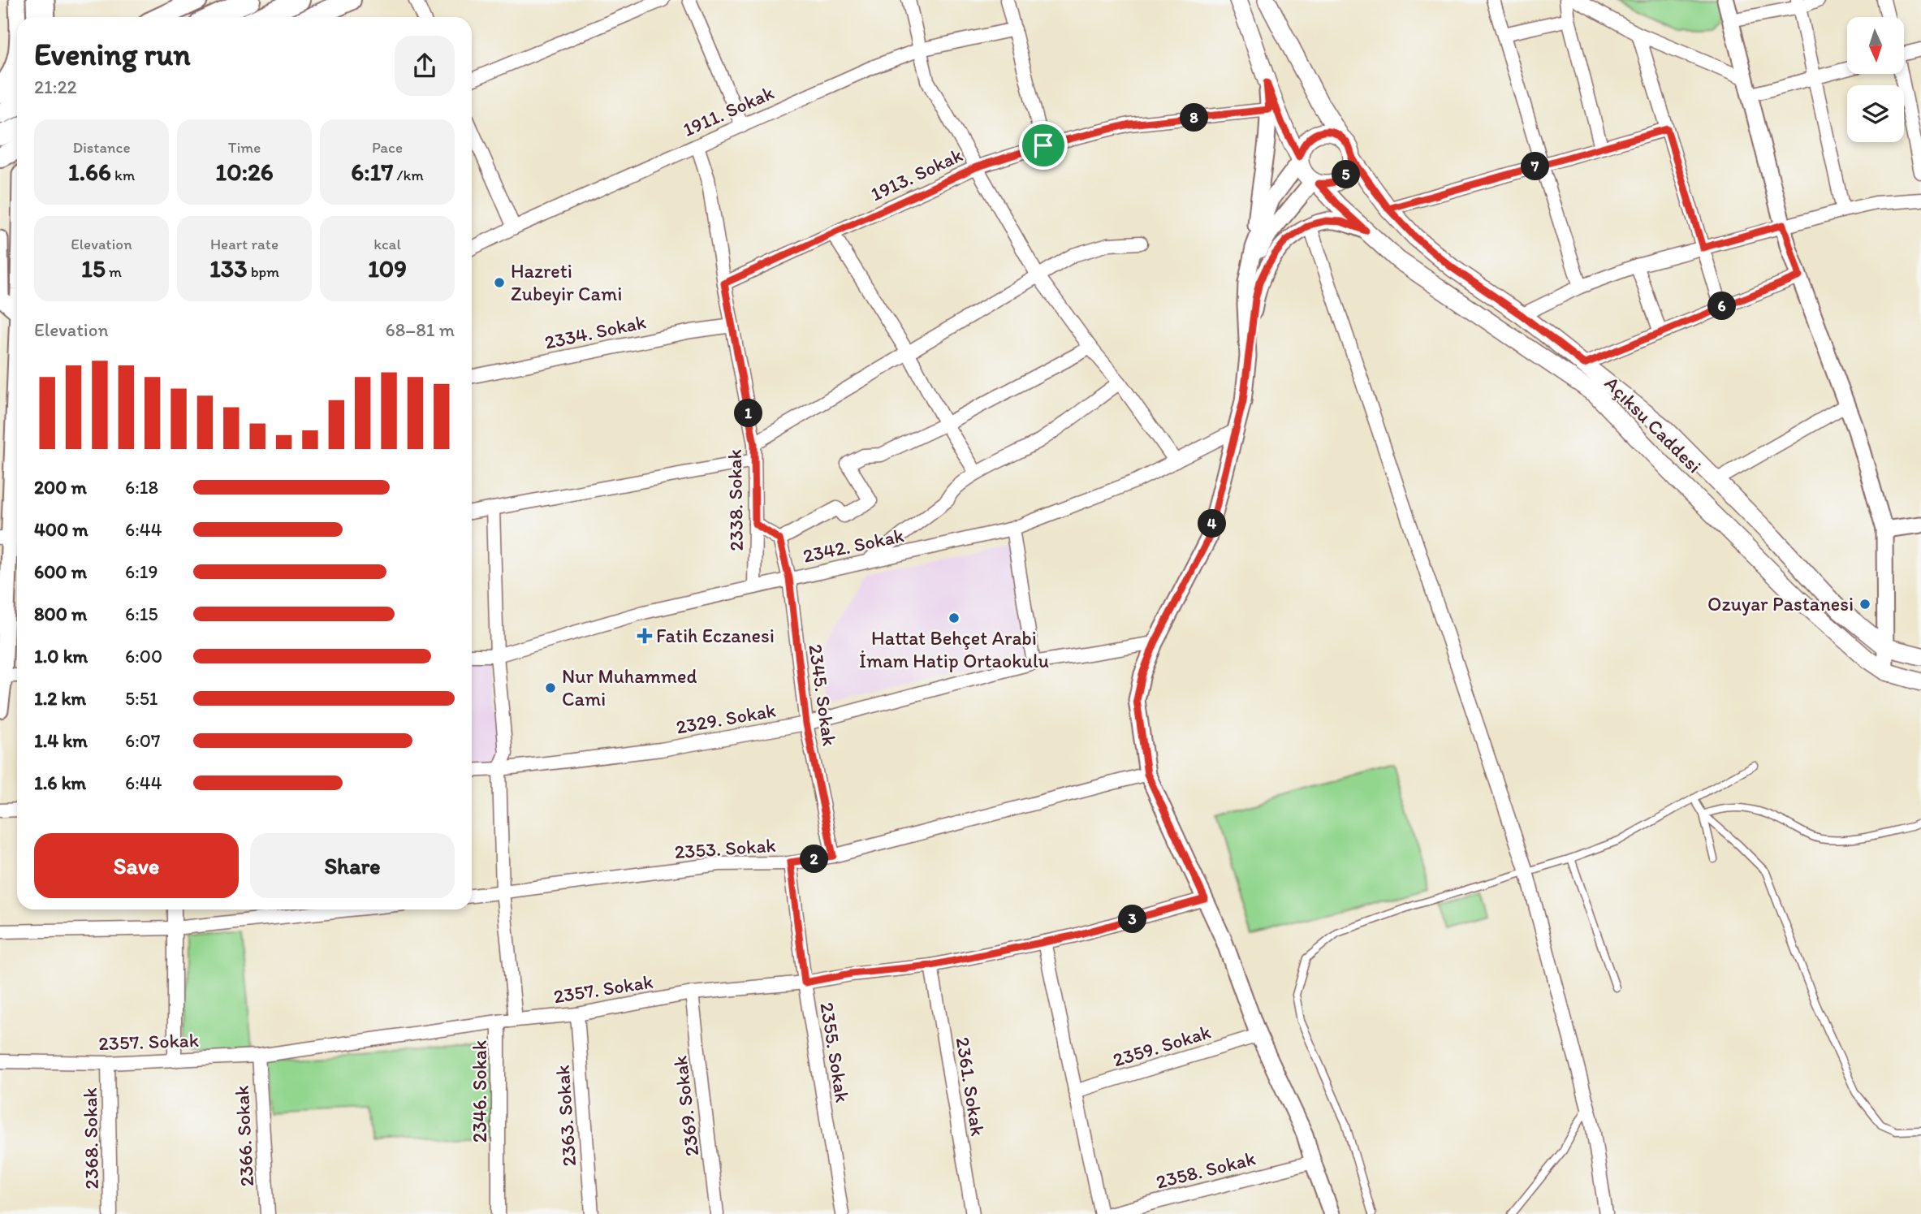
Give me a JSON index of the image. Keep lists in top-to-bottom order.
{
  "streets": {
    "main road": ["Açıksu Caddesi"],
    "street": [
      "1911. Sokak",
      "1913. Sokak",
      "2334. Sokak",
      "2338. Sokak",
      "2342. Sokak",
      "2345. Sokak",
      "2329. Sokak",
      "2353. Sokak",
      "2357. Sokak",
      "2359. Sokak",
      "2355. Sokak",
      "2361. Sokak",
      "2346. Sokak",
      "2369. Sokak",
      "2363. Sokak",
      "2366. Sokak",
      "2368. Sokak",
      "2358. Sokak"
    ]
  },
  "crossings": [
    ["1911. Sokak", "2338. Sokak"],
    ["1913. Sokak", "2338. Sokak"],
    ["2334. Sokak", "2338. Sokak"],
    ["2338. Sokak", "2342. Sokak"],
    ["2342. Sokak", "2345. Sokak"],
    ["2342. Sokak", "2346. Sokak"],
    ["2345. Sokak", "2329. Sokak"],
    ["2345. Sokak", "2353. Sokak"],
    ["2329. Sokak", "2346. Sokak"],
    ["2353. Sokak", "2355. Sokak"],
    ["2353. Sokak", "2346. Sokak"],
    ["2357. Sokak", "2355. Sokak"],
    ["2357. Sokak", "2361. Sokak"],
    ["2357. Sokak", "2346. Sokak"],
    ["2357. Sokak", "2369. Sokak"],
    ["2357. Sokak", "2363. Sokak"],
    ["2357. Sokak", "2366. Sokak"],
    ["2357. Sokak", "2368. Sokak"]
  ],
  "places": {
    "other": [
      "Hazreti Zubeyir Cami",
      "Ozuyar Pastanesi",
      "Hattat Behçet Arabi İmam Hatip Ortaokulu",
      "Nur Muhammed Cami"
    ],
    "health": ["Fatih Eczanesi"]
  },
  "north": "bottom",
  "page": {
    "heading": ["Evening run", "21:22"],
    "pins": [
      "8",
      "7",
      "5",
      "6",
      "1",
      "4",
      "2",
      "3"
    ],
    "stats": [
      ["Distance", "1.66 km"],
      ["Time", "10:26"],
      ["Pace", "6:17 /km"],
      ["Elevation", "15 m"],
      ["Heart rate", "133 bpm"],
      ["kcal", "109"]
    ],
    "chart": ["Elevation", "68–81 m"],
    "list": [
      {
        "name": "200 m",
        "note": "6:18"
      },
      {
        "name": "400 m",
        "note": "6:44"
      },
      {
        "name": "600 m",
        "note": "6:19"
      },
      {
        "name": "800 m",
        "note": "6:15"
      },
      {
        "name": "1.0 km",
        "note": "6:00"
      },
      {
        "name": "1.2 km",
        "note": "5:51"
      },
      {
        "name": "1.4 km",
        "note": "6:07"
      },
      {
        "name": "1.6 km",
        "note": "6:44"
      }
    ],
    "buttons": ["Save", "Share"]
  }
}
